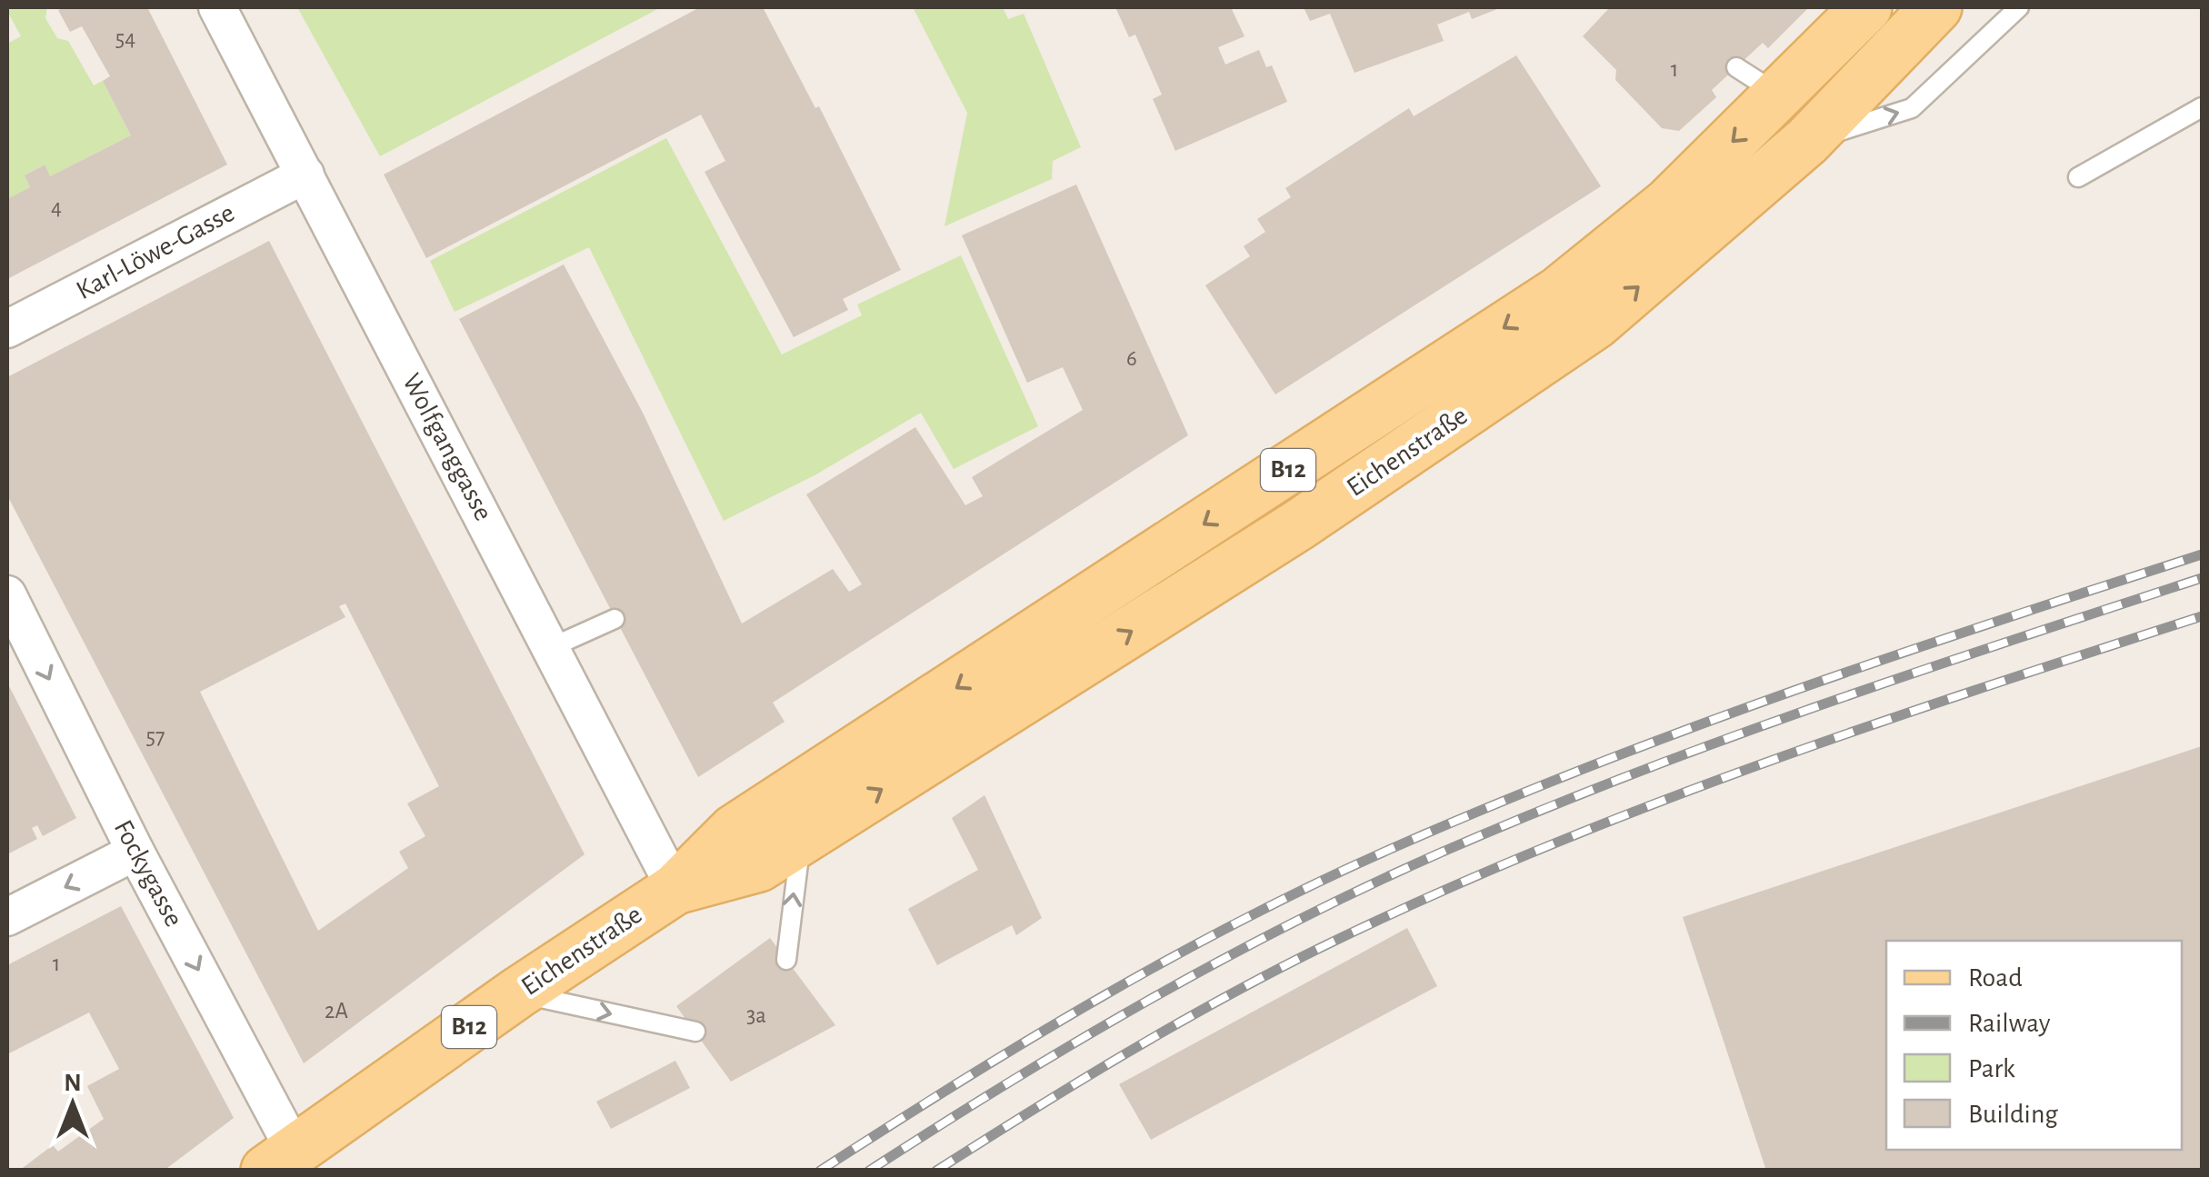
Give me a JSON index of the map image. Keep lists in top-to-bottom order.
{
  "streets": {
    "main road": ["Eichenstraße", "B12"],
    "street": ["Karl-Löwe-Gasse", "Wolfganggasse", "Fockygasse"]
  },
  "crossings": [
    ["Karl-Löwe-Gasse", "Wolfganggasse"],
    ["Wolfganggasse", "Eichenstraße"],
    ["Eichenstraße", "Fockygasse"]
  ],
  "one_way": ["Fockygasse"],
  "house_numbers": [
    "54",
    "1",
    "4",
    "6",
    "57",
    "1",
    "2A",
    "3a"
  ],
  "legend": [
    "Road",
    "Railway",
    "Park",
    "Building"
  ],
  "north": "top"
}
